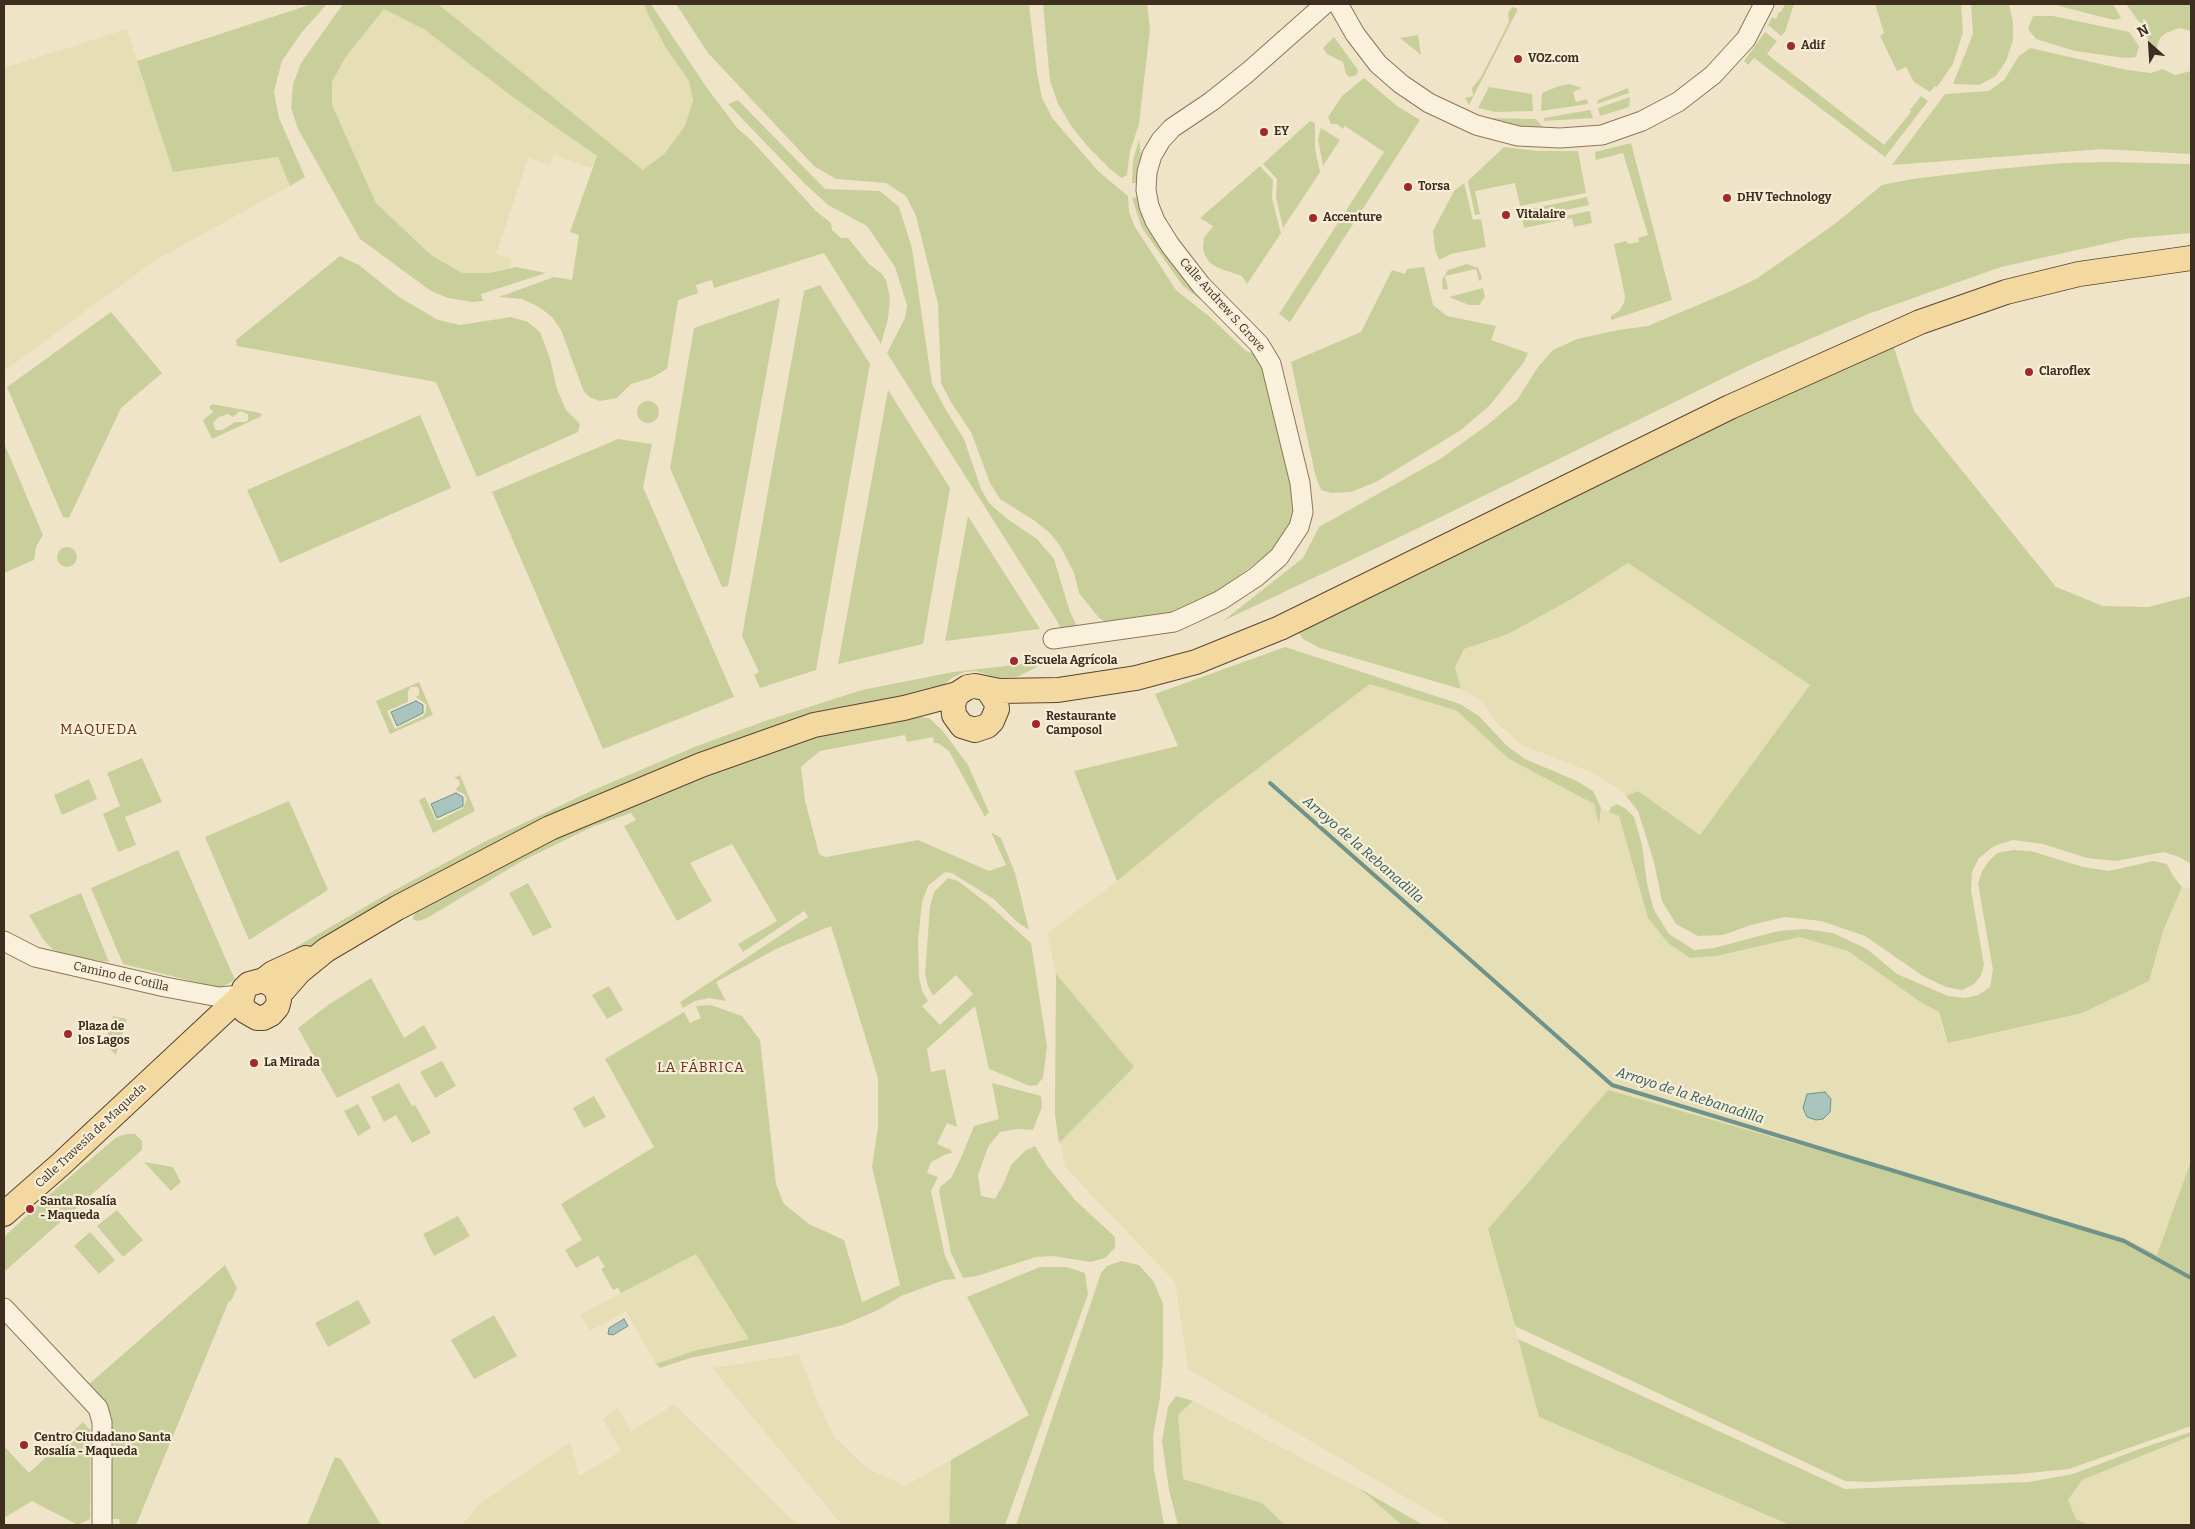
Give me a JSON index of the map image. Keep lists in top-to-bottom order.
{
  "streets": {
    "main road": ["Calle Travesía de Maqueda"],
    "street": ["Calle Andrew S. Grove", "Camino de Cotilla"]
  },
  "crossings": [
    ["Camino de Cotilla", "Calle Travesía de Maqueda"]
  ],
  "districts": ["MAQUEDA", "LA FÁBRICA"],
  "water": ["Arroyo de la Rebanadilla"],
  "places": [
    "Adif",
    "VOZ.com",
    "EY",
    "Torsa",
    "DHV Technology",
    "Vitalaire",
    "Accenture",
    "Claroflex",
    "Escuela Agrícola",
    "Restaurante Camposol",
    "Plaza de los Lagos",
    "La Mirada",
    "Santa Rosalía - Maqueda",
    "Centro Ciudadano Santa Rosalía - Maqueda"
  ],
  "north": "top left"
}
